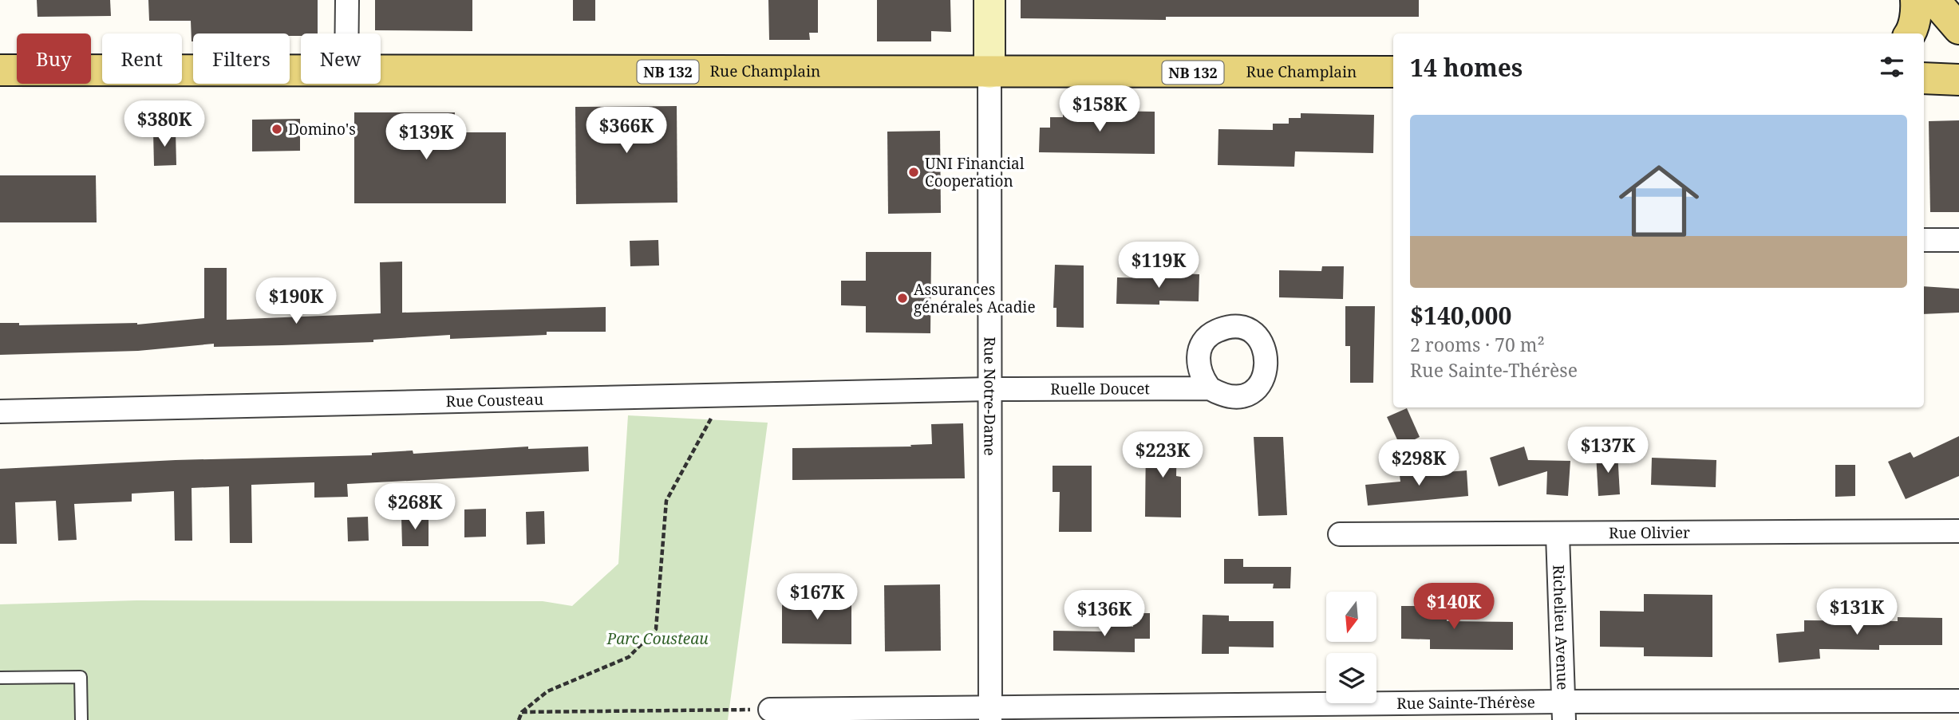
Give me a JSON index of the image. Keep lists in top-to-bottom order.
{
  "streets": {
    "main road": ["NB 132", "Rue Champlain"],
    "street": [
      "Ruelle Doucet",
      "Rue Notre-Dame",
      "Rue Cousteau",
      "Rue Olivier",
      "Richelieu Avenue",
      "Rue Sainte-Thérèse"
    ]
  },
  "crossings": [
    ["Rue Champlain", "Rue Notre-Dame"],
    ["Ruelle Doucet", "Rue Notre-Dame"],
    ["Ruelle Doucet", "Rue Cousteau"],
    ["Rue Notre-Dame", "Rue Cousteau"],
    ["Rue Notre-Dame", "Rue Sainte-Thérèse"],
    ["Rue Olivier", "Richelieu Avenue"],
    ["Richelieu Avenue", "Rue Sainte-Thérèse"]
  ],
  "parks": ["Parc Cousteau"],
  "places": ["Domino's", "UNI Financial Cooperation", "Assurances générales Acadie"],
  "north": "bottom",
  "page": {
    "chip": [
      "Buy",
      "Rent",
      "Filters",
      "New"
    ],
    "heading": "14 homes",
    "price": [
      "$158K",
      "$380K",
      "$366K",
      "$139K",
      "$119K",
      "$190K",
      "$137K",
      "$223K",
      "$298K",
      "$268K",
      "$167K",
      "$140K",
      "$131K",
      "$136K"
    ],
    "list": [
      {
        "name": "$140,000",
        "note": "2 rooms · 70 m² · Rue Sainte-Thérèse"
      }
    ]
  }
}
